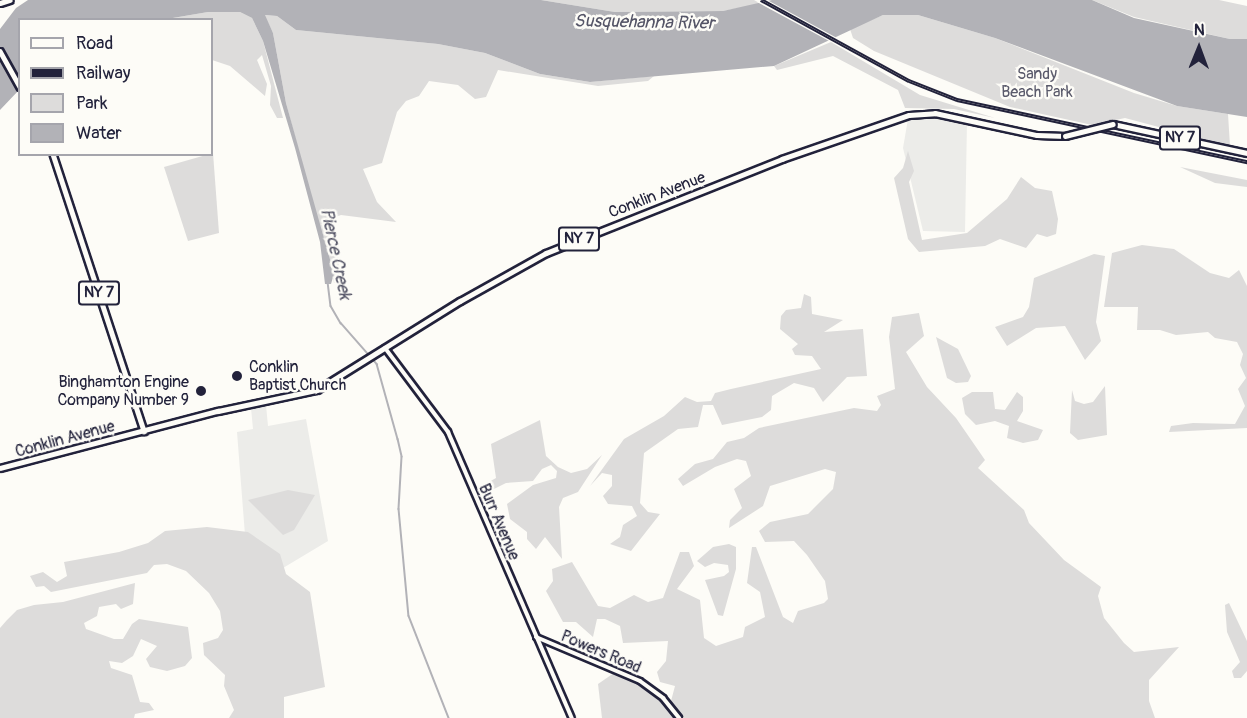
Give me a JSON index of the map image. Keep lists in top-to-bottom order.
{
  "streets": {
    "main road": ["NY 7", "Conklin Avenue"],
    "street": ["Burr Avenue", "Powers Road"]
  },
  "crossings": [
    ["NY 7", "Conklin Avenue"],
    ["Conklin Avenue", "Burr Avenue"],
    ["Burr Avenue", "Powers Road"]
  ],
  "water": ["Susquehanna River", "Pierce Creek"],
  "parks": ["Sandy Beach Park"],
  "places": ["Conklin Baptist Church", "Binghamton Engine Company Number 9"],
  "legend": [
    "Road",
    "Railway",
    "Park",
    "Water"
  ],
  "north": "top"
}
